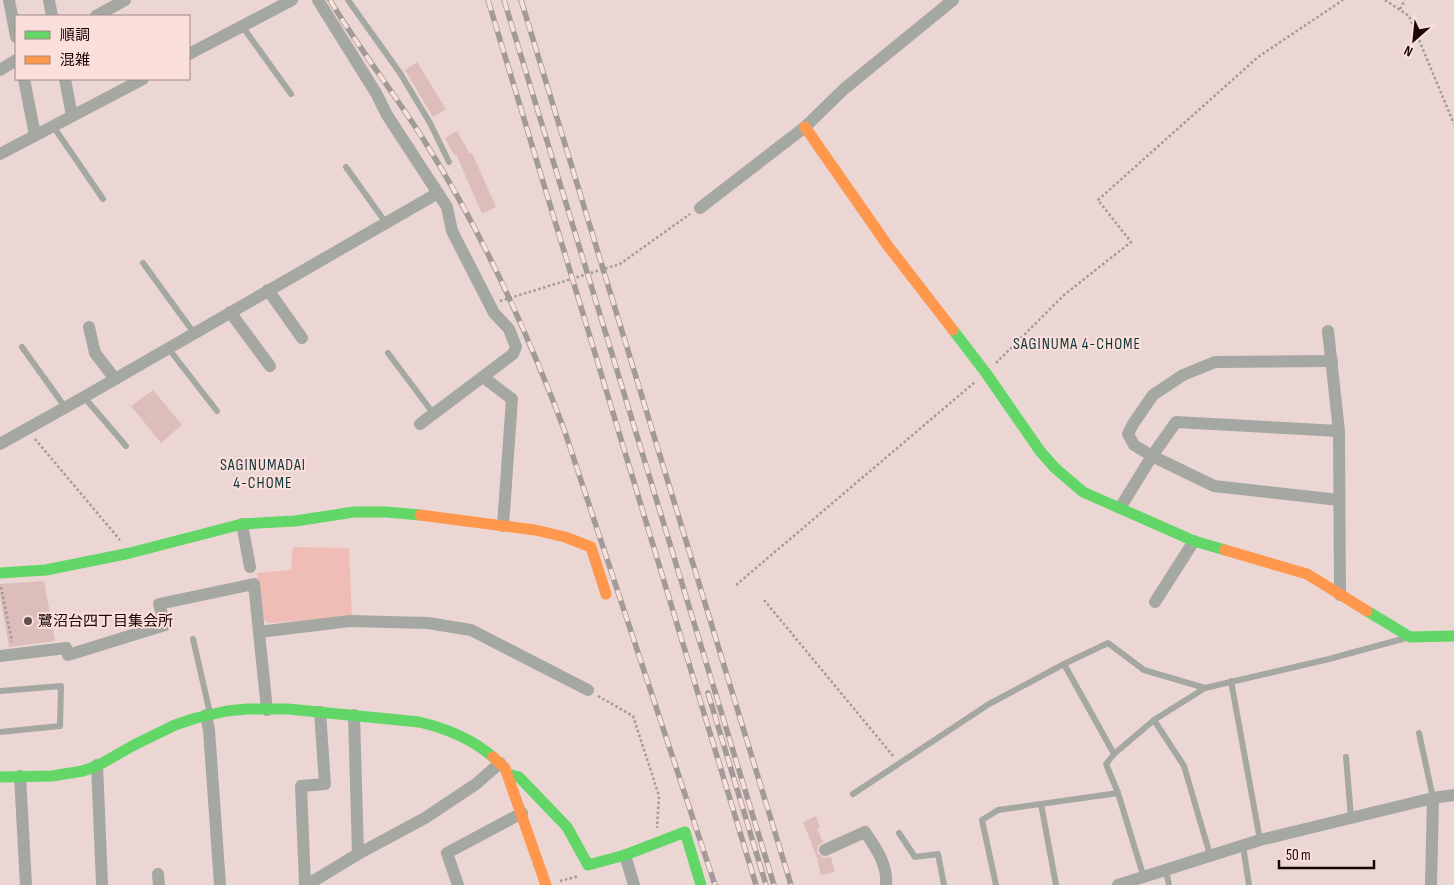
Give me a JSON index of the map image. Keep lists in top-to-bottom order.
{
  "districts": ["SAGINUMA 4-CHOME", "SAGINUMADAI 4-CHOME"],
  "places": ["鷺沼台四丁目集会所"],
  "legend": ["順調", "混雑"],
  "scale_bar": "50 m",
  "north": "bottom left"
}
